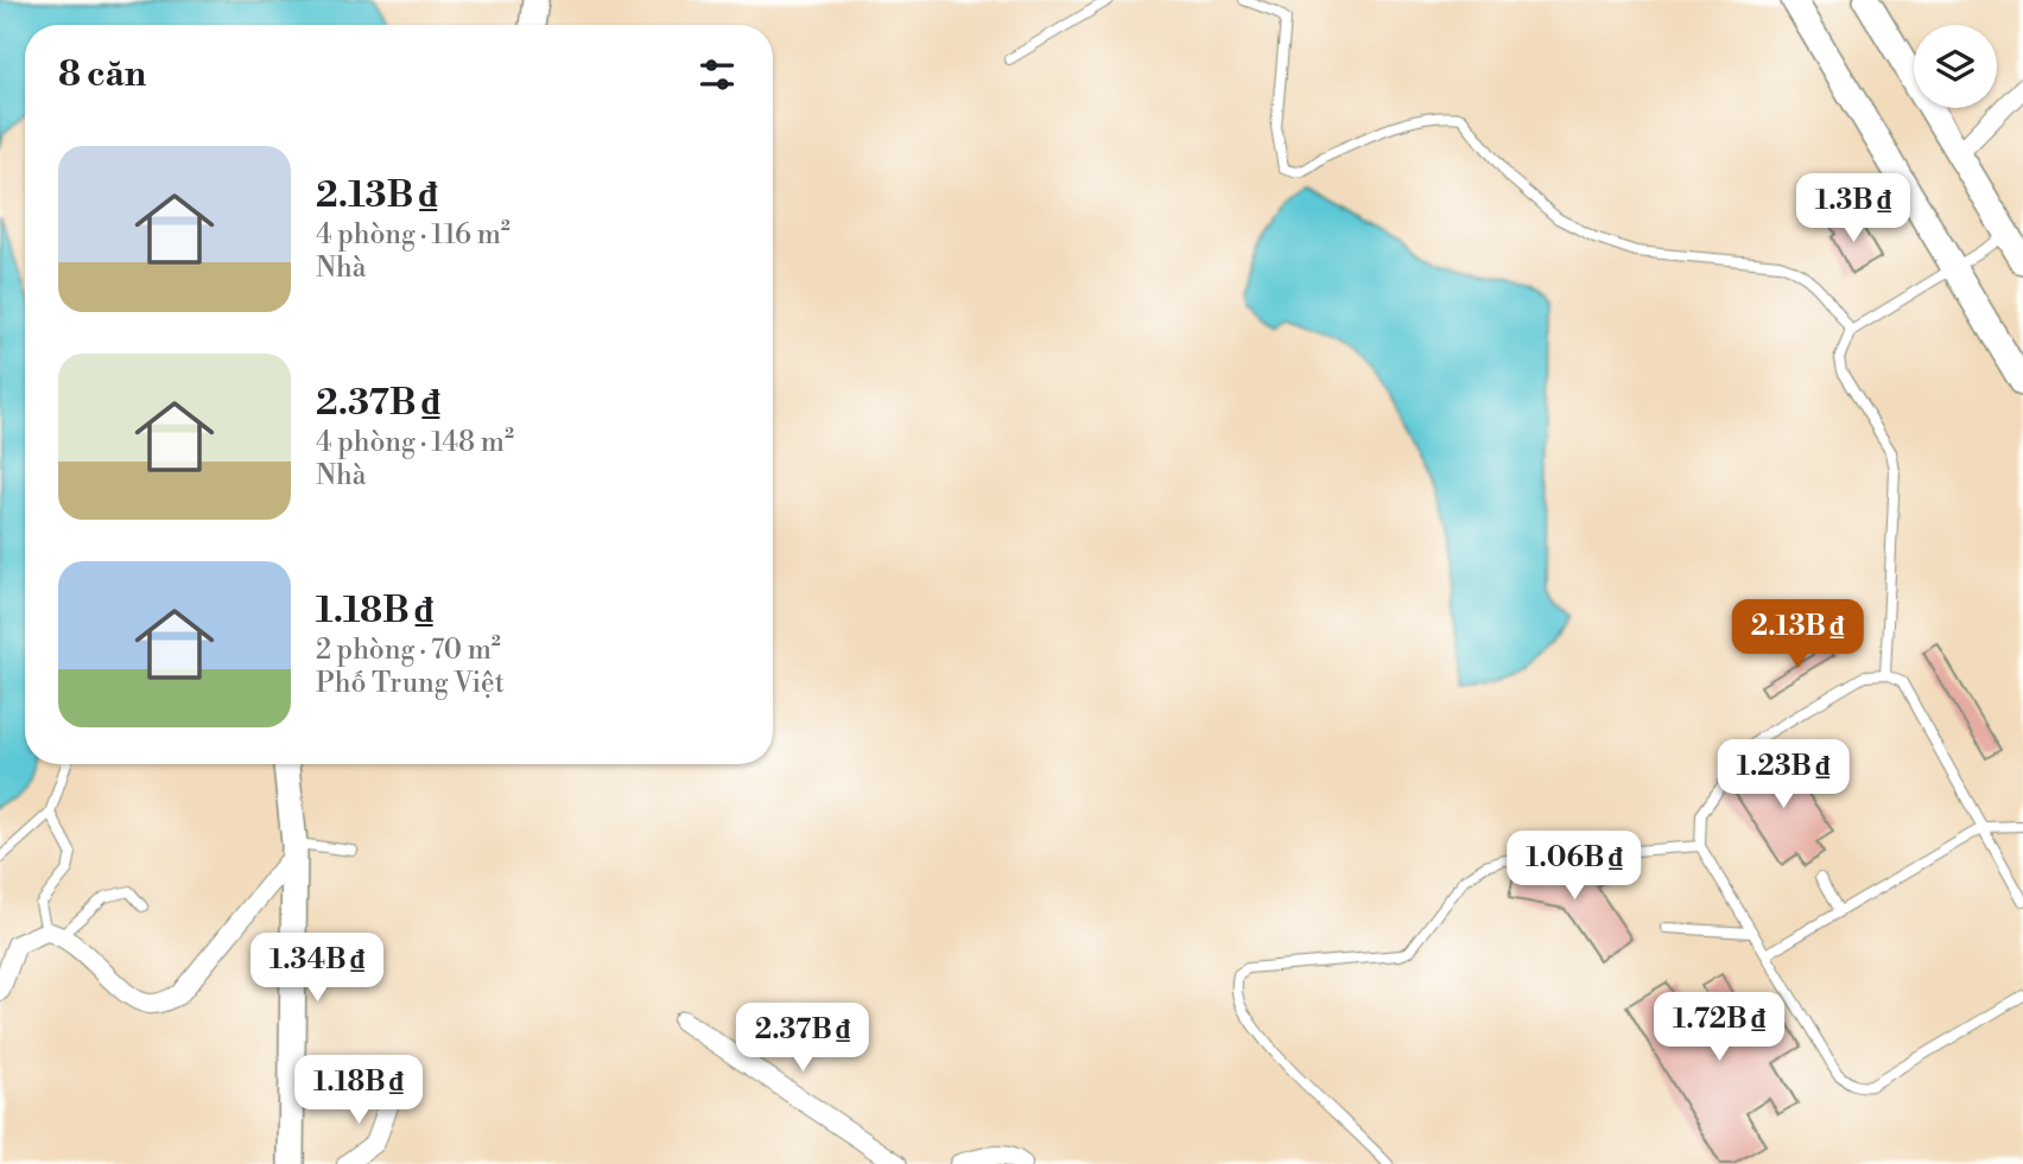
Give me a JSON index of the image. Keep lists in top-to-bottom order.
{
  "page": {
    "heading": "8 căn",
    "list": [
      {
        "name": "2.13B ₫",
        "note": "4 phòng · 116 m² · Nhà"
      },
      {
        "name": "2.37B ₫",
        "note": "4 phòng · 148 m² · Nhà"
      },
      {
        "name": "1.18B ₫",
        "note": "2 phòng · 70 m² · Phố Trung Việt"
      }
    ],
    "price": [
      "1.3B ₫",
      "2.13B ₫",
      "1.23B ₫",
      "1.06B ₫",
      "1.34B ₫",
      "1.72B ₫",
      "2.37B ₫",
      "1.18B ₫"
    ]
  }
}
